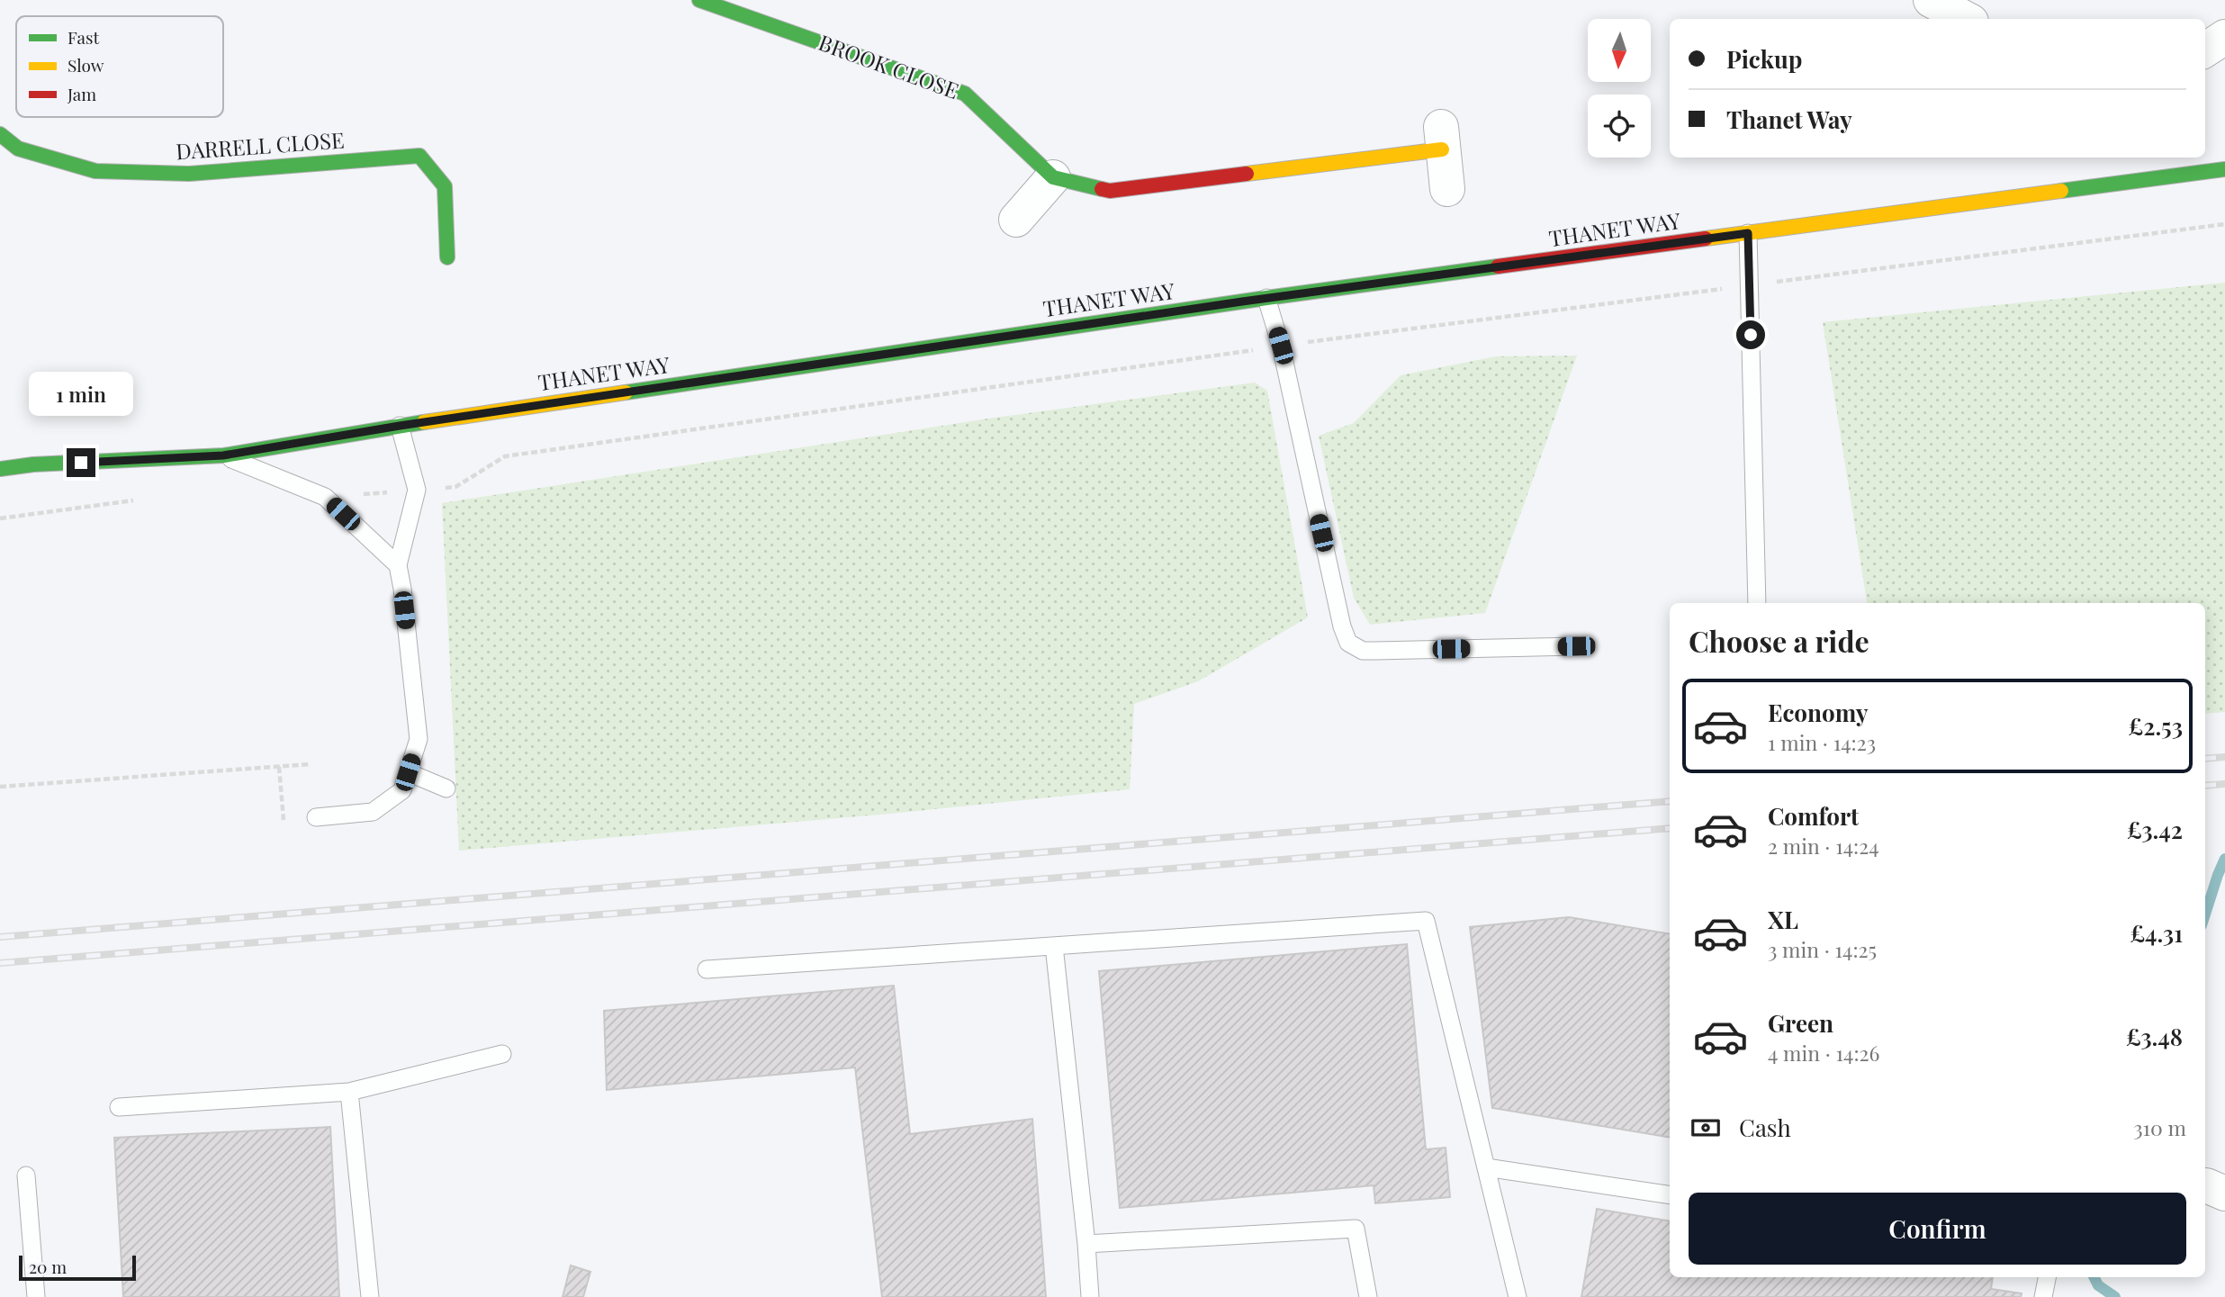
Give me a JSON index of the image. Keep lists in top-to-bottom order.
{
  "streets": {
    "main road": ["BROOK CLOSE", "DARRELL CLOSE", "THANET WAY"]
  },
  "legend": ["Fast", "Slow", "Jam"],
  "scale_bar": "20 m",
  "north": "bottom",
  "page": {
    "banner": ["Pickup", "Thanet Way"],
    "bubble": "1 min",
    "heading": "Choose a ride",
    "list": [
      {
        "name": "Economy",
        "note": "1 min · 14:23",
        "value": "£2.53"
      },
      {
        "name": "Comfort",
        "note": "2 min · 14:24",
        "value": "£3.42"
      },
      {
        "name": "XL",
        "note": "3 min · 14:25",
        "value": "£4.31"
      },
      {
        "name": "Green",
        "note": "4 min · 14:26",
        "value": "£3.48"
      }
    ],
    "pay": ["Cash", "310 m"],
    "buttons": "Confirm",
    "scale": "20 m"
  }
}
